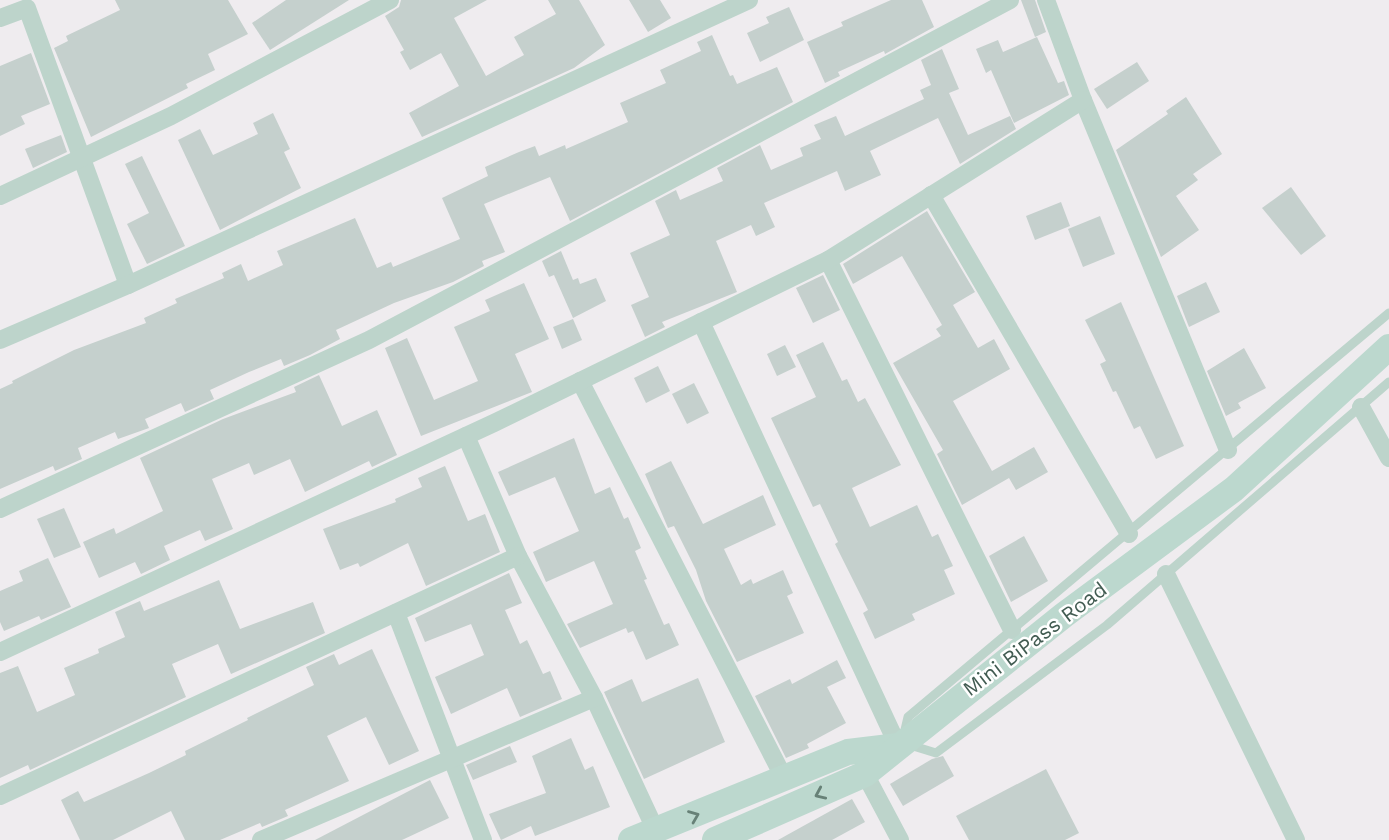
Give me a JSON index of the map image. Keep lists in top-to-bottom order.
{
  "streets": {
    "street": ["Mini BiPass Road"]
  }
}
